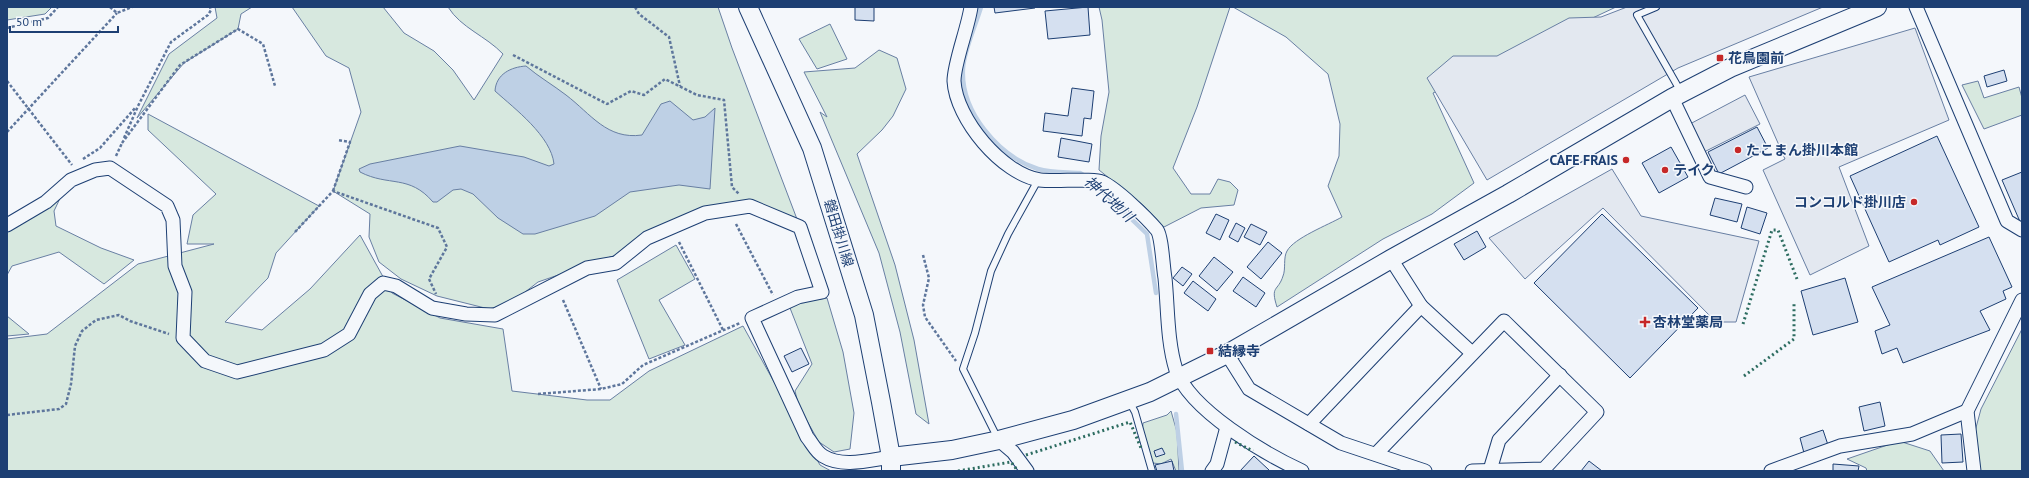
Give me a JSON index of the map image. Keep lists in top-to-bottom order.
{
  "streets": {
    "street": ["磐田掛川線"]
  },
  "water": ["神代地川"],
  "places": {
    "transit": ["花鳥園前", "結縁寺"],
    "other": [
      "たこまん掛川本館",
      "CAFE FRAIS",
      "テイク",
      "コンコルド掛川店"
    ],
    "health": ["杏林堂薬局"]
  },
  "scale_bar": "50 m"
}
